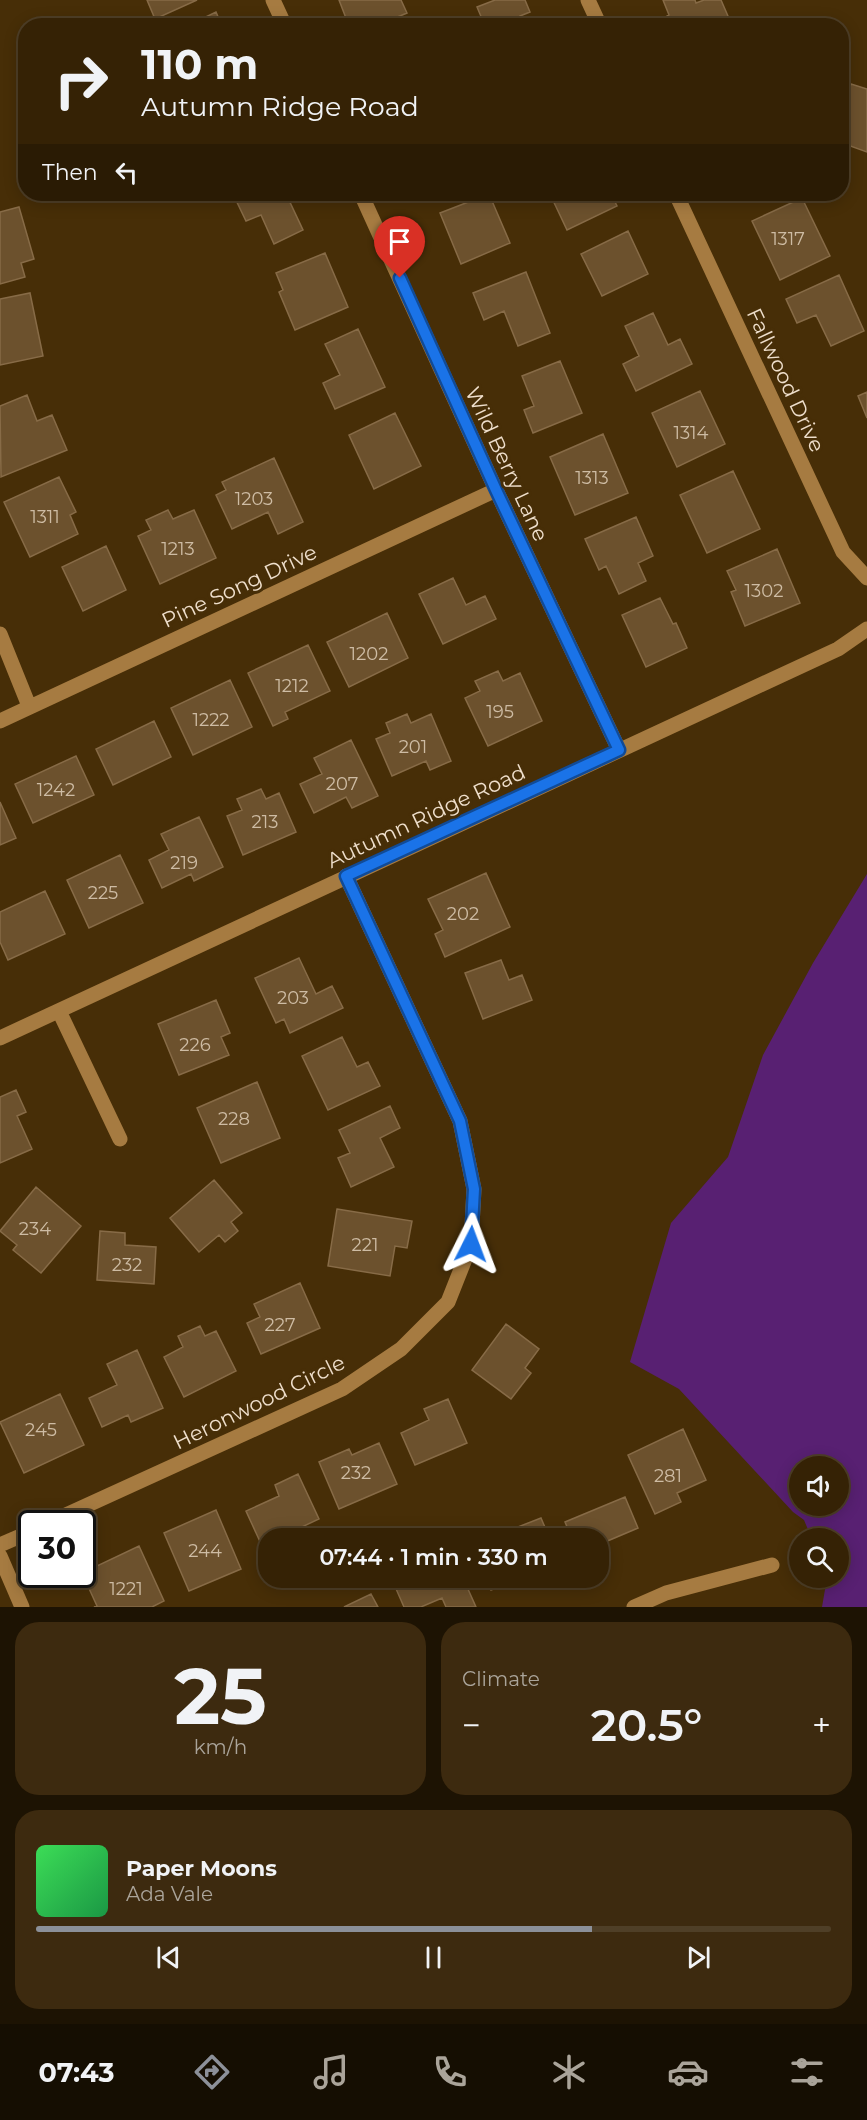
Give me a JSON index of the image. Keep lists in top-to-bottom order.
{
  "streets": {
    "street": [
      "Fallwood Drive",
      "Wild Berry Lane",
      "Pine Song Drive",
      "Autumn Ridge Road",
      "Heronwood Circle"
    ]
  },
  "crossings": [
    ["Wild Berry Lane", "Pine Song Drive"],
    ["Wild Berry Lane", "Autumn Ridge Road"],
    ["Autumn Ridge Road", "Heronwood Circle"]
  ],
  "house_numbers": [
    "1317",
    "1314",
    "1313",
    "1203",
    "1311",
    "1213",
    "1302",
    "1202",
    "1212",
    "195",
    "1222",
    "201",
    "207",
    "1242",
    "213",
    "219",
    "225",
    "202",
    "203",
    "226",
    "228",
    "234",
    "221",
    "232",
    "227",
    "245",
    "232",
    "281",
    "244",
    "1221"
  ],
  "page": {
    "turn": ["110 m", "Autumn Ridge Road"],
    "then": "Then",
    "limit": "30",
    "trip": "07:44 · 1 min · 330 m",
    "tile": [
      ["25", "km/h"],
      "Climate"
    ],
    "heat": ["−", "20.5°", "+"],
    "song": ["Paper Moons", "Ada Vale"],
    "tabs": "07:43"
  }
}
